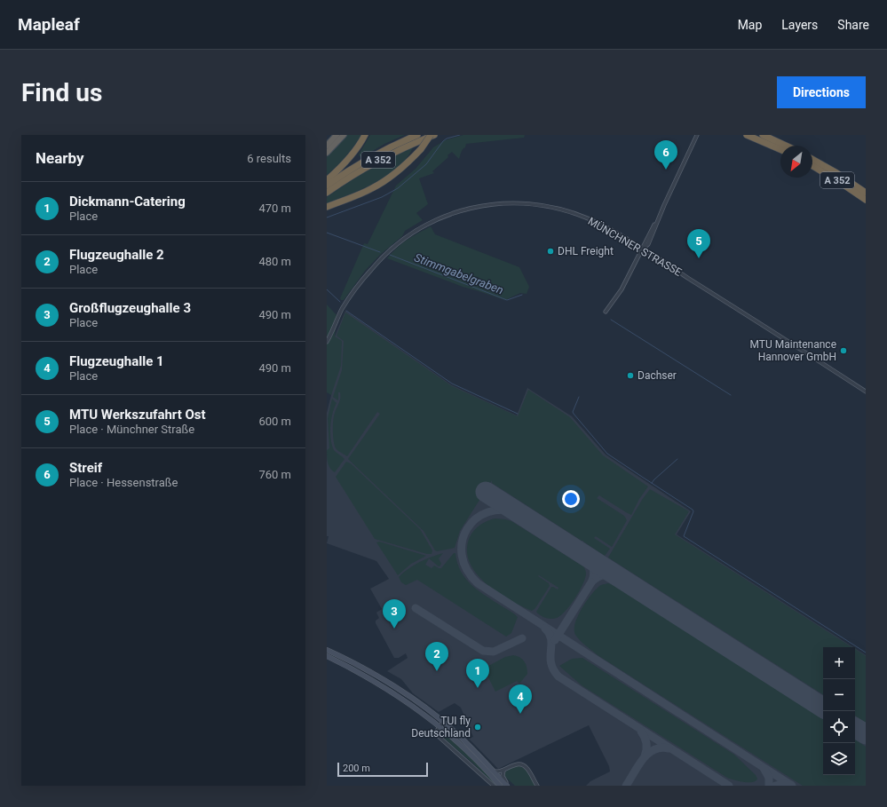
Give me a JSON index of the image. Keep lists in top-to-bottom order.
{
  "streets": {
    "highway": ["A 352"],
    "street": ["MÜNCHNER STRASSE"]
  },
  "water": ["Stimmgabelgraben"],
  "places": [
    "DHL Freight",
    "MTU Maintenance Hannover GmbH",
    "Dachser",
    "TUI fly Deutschland"
  ],
  "scale_bar": "200 m",
  "north": "bottom left",
  "page": {
    "header": "Mapleaf",
    "nav": ["Map", "Layers", "Share"],
    "buttons": "Directions",
    "title": "Find us",
    "heading": ["Nearby", "6 results"],
    "pins": [
      "6",
      "5",
      "3",
      "2",
      "1",
      "4"
    ],
    "list": [
      {
        "mark": "1",
        "name": "Dickmann-Catering",
        "note": "Place",
        "value": "470 m"
      },
      {
        "mark": "2",
        "name": "Flugzeughalle 2",
        "note": "Place",
        "value": "480 m"
      },
      {
        "mark": "3",
        "name": "Großflugzeughalle 3",
        "note": "Place",
        "value": "490 m"
      },
      {
        "mark": "4",
        "name": "Flugzeughalle 1",
        "note": "Place",
        "value": "490 m"
      },
      {
        "mark": "5",
        "name": "MTU Werkszufahrt Ost",
        "note": "Place · Münchner Straße",
        "value": "600 m"
      },
      {
        "mark": "6",
        "name": "Streif",
        "note": "Place · Hessenstraße",
        "value": "760 m"
      }
    ],
    "map_buttons": ["+", "−"],
    "scale": "200 m"
  }
}
